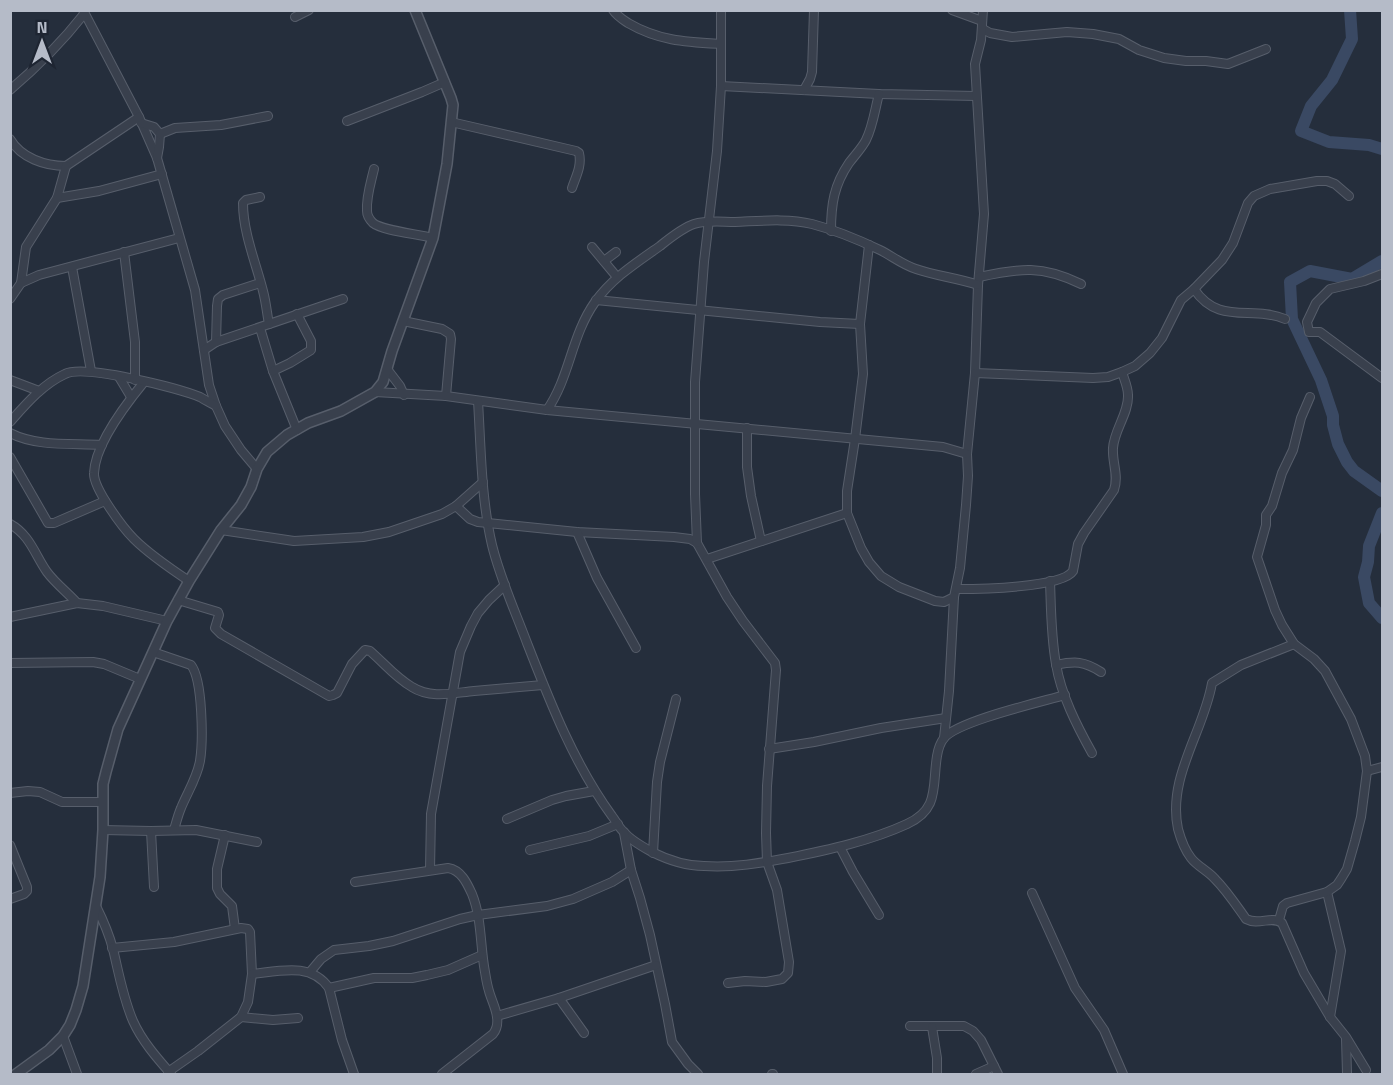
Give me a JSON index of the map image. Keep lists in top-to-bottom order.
{
  "north": "top"
}
